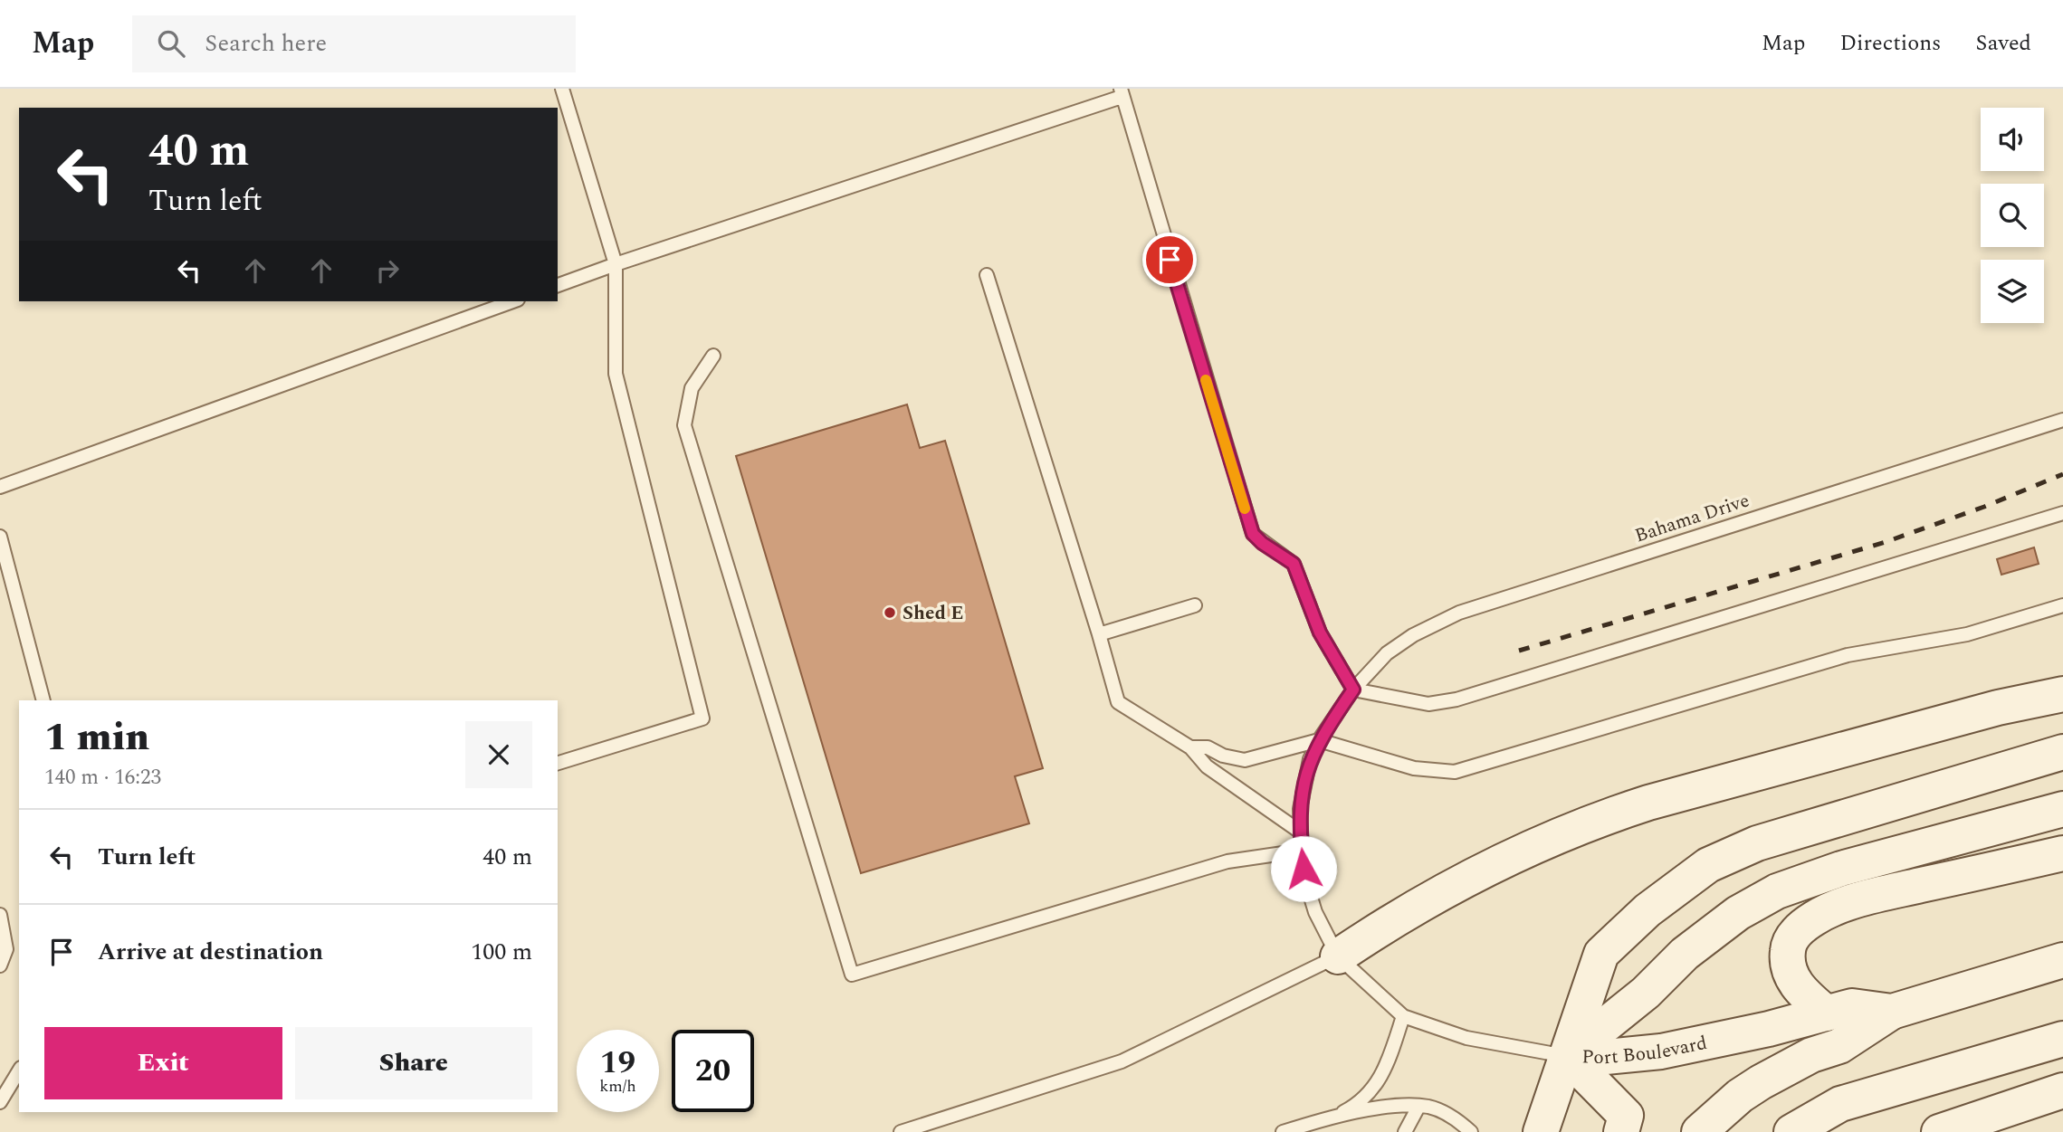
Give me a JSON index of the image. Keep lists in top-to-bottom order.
{
  "streets": {
    "street": ["Port Boulevard"],
    "lane": ["Bahama Drive"]
  },
  "places": ["Shed E"],
  "page": {
    "header": "Map",
    "search": "Search here",
    "nav": ["Map", "Directions", "Saved"],
    "turn": ["40 m", "Turn left"],
    "heading": ["1 min", "140 m · 16:23"],
    "list": [
      {
        "name": "Turn left",
        "value": "40 m"
      },
      {
        "name": "Arrive at destination",
        "value": "100 m"
      }
    ],
    "buttons": ["Exit", "Share"],
    "speed": "19 km/h",
    "limit": "20"
  }
}
